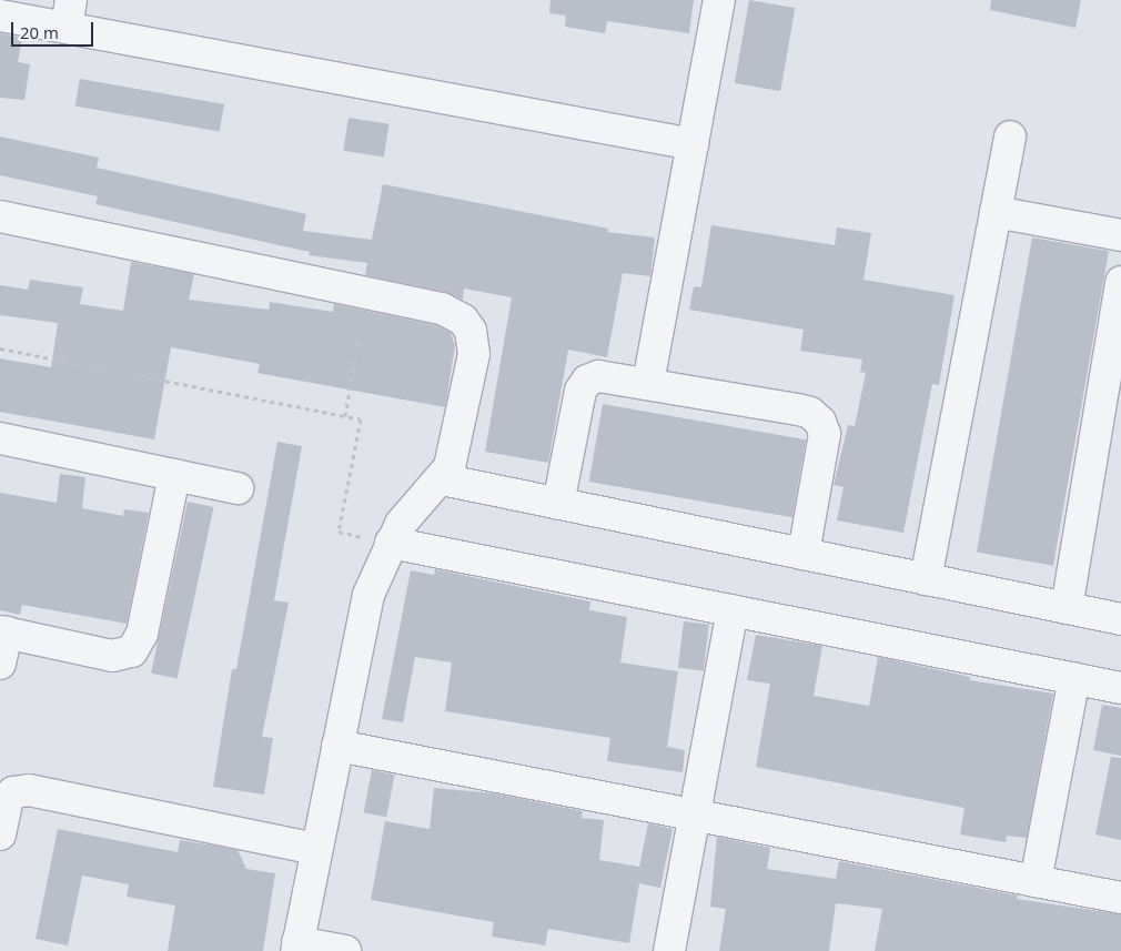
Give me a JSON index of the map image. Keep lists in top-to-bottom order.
{
  "scale_bar": "20 m"
}
